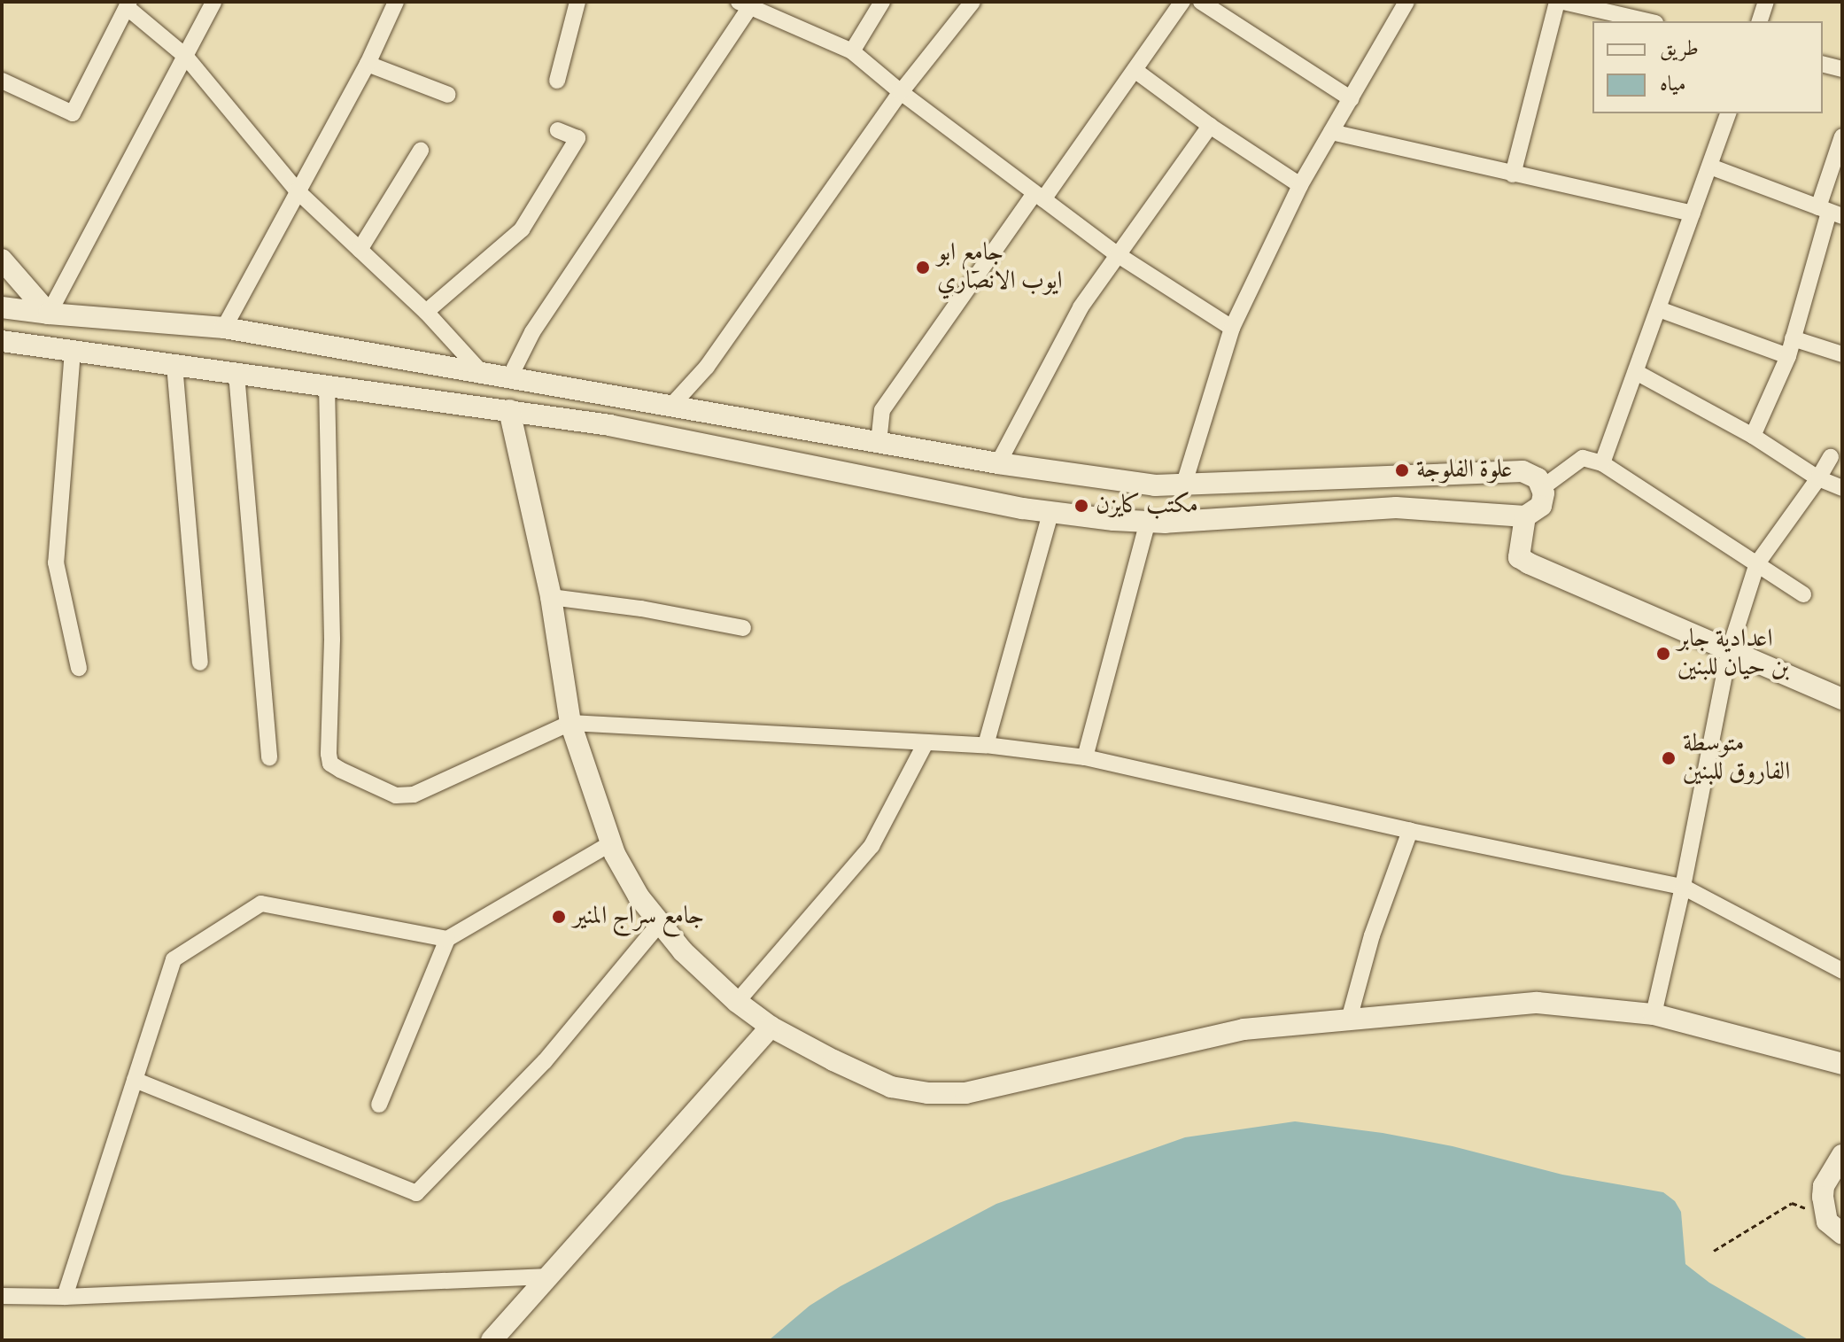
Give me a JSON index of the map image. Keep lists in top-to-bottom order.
{
  "places": [
    "جامع ابو ايوب الانصاري",
    "علوة الفلوجة",
    "مكتب كايزن",
    "اعدادية جابر بن حيان للبنين",
    "متوسطة الفاروق للبنين",
    "جامع سراج المنير"
  ],
  "legend": ["طريق", "مياه"]
}
